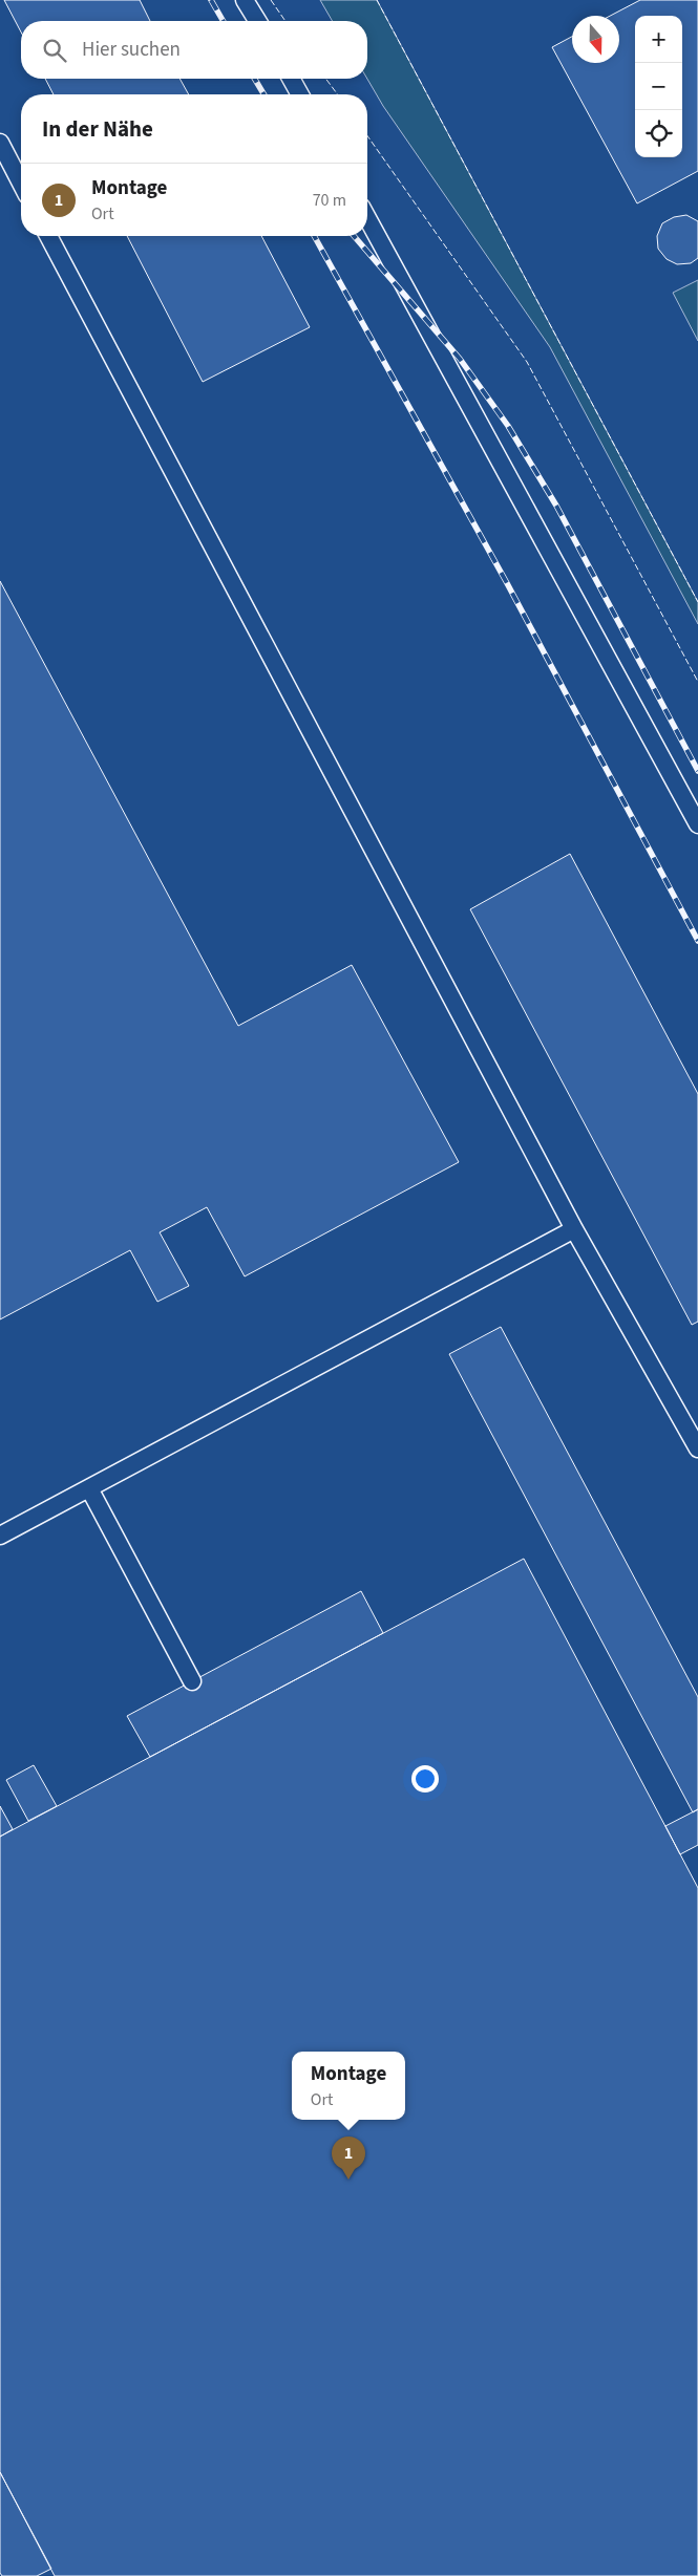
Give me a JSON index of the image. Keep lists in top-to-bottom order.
{
  "north": "bottom",
  "page": {
    "map_buttons": ["+", "−"],
    "search": "Hier suchen",
    "heading": "In der Nähe",
    "list": [
      {
        "mark": "1",
        "name": "Montage",
        "note": "Ort",
        "value": "70 m"
      }
    ],
    "popup": ["Montage", "Ort"],
    "pins": "1"
  }
}
